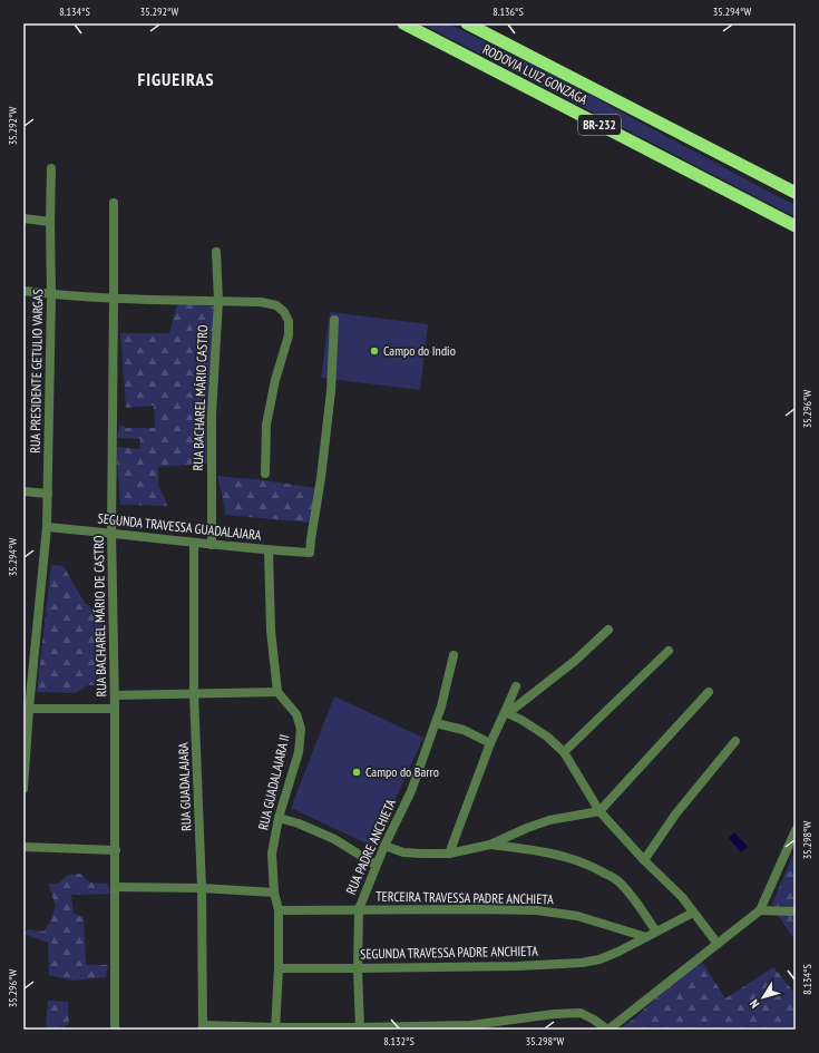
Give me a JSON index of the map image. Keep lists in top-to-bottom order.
{
  "streets": {
    "highway": ["RODOVIA LUIZ GONZAGA", "BR-232"],
    "street": [
      "RUA PRESIDENTE GETULIO VARGAS",
      "RUA BACHAREL MÁRIO CASTRO",
      "SEGUNDA TRAVESSA GUADALAJARA",
      "RUA BACHAREL MÁRIO DE CASTRO",
      "RUA GUADALAJARA II",
      "RUA GUADALAJARA",
      "RUA PADRE ANCHIETA",
      "TERCEIRA TRAVESSA PADRE ANCHIETA",
      "SEGUNDA TRAVESSA PADRE ANCHIETA"
    ]
  },
  "crossings": [
    ["RUA PRESIDENTE GETULIO VARGAS", "SEGUNDA TRAVESSA GUADALAJARA"],
    ["RUA BACHAREL MÁRIO CASTRO", "SEGUNDA TRAVESSA GUADALAJARA"],
    ["SEGUNDA TRAVESSA GUADALAJARA", "RUA BACHAREL MÁRIO DE CASTRO"],
    ["SEGUNDA TRAVESSA GUADALAJARA", "RUA GUADALAJARA"],
    ["RUA GUADALAJARA II", "TERCEIRA TRAVESSA PADRE ANCHIETA"],
    ["RUA GUADALAJARA II", "SEGUNDA TRAVESSA PADRE ANCHIETA"],
    ["RUA PADRE ANCHIETA", "TERCEIRA TRAVESSA PADRE ANCHIETA"],
    ["RUA PADRE ANCHIETA", "SEGUNDA TRAVESSA PADRE ANCHIETA"],
    ["TERCEIRA TRAVESSA PADRE ANCHIETA", "SEGUNDA TRAVESSA PADRE ANCHIETA"]
  ],
  "districts": ["FIGUEIRAS"],
  "places": ["Campo do Indio", "Campo do Barro"],
  "north": "bottom left",
  "coordinates": [
    "8.134°S",
    "35.292°W",
    "8.136°S",
    "35.294°W",
    "35.296°W",
    "35.298°W",
    "8.132°S"
  ]
}
